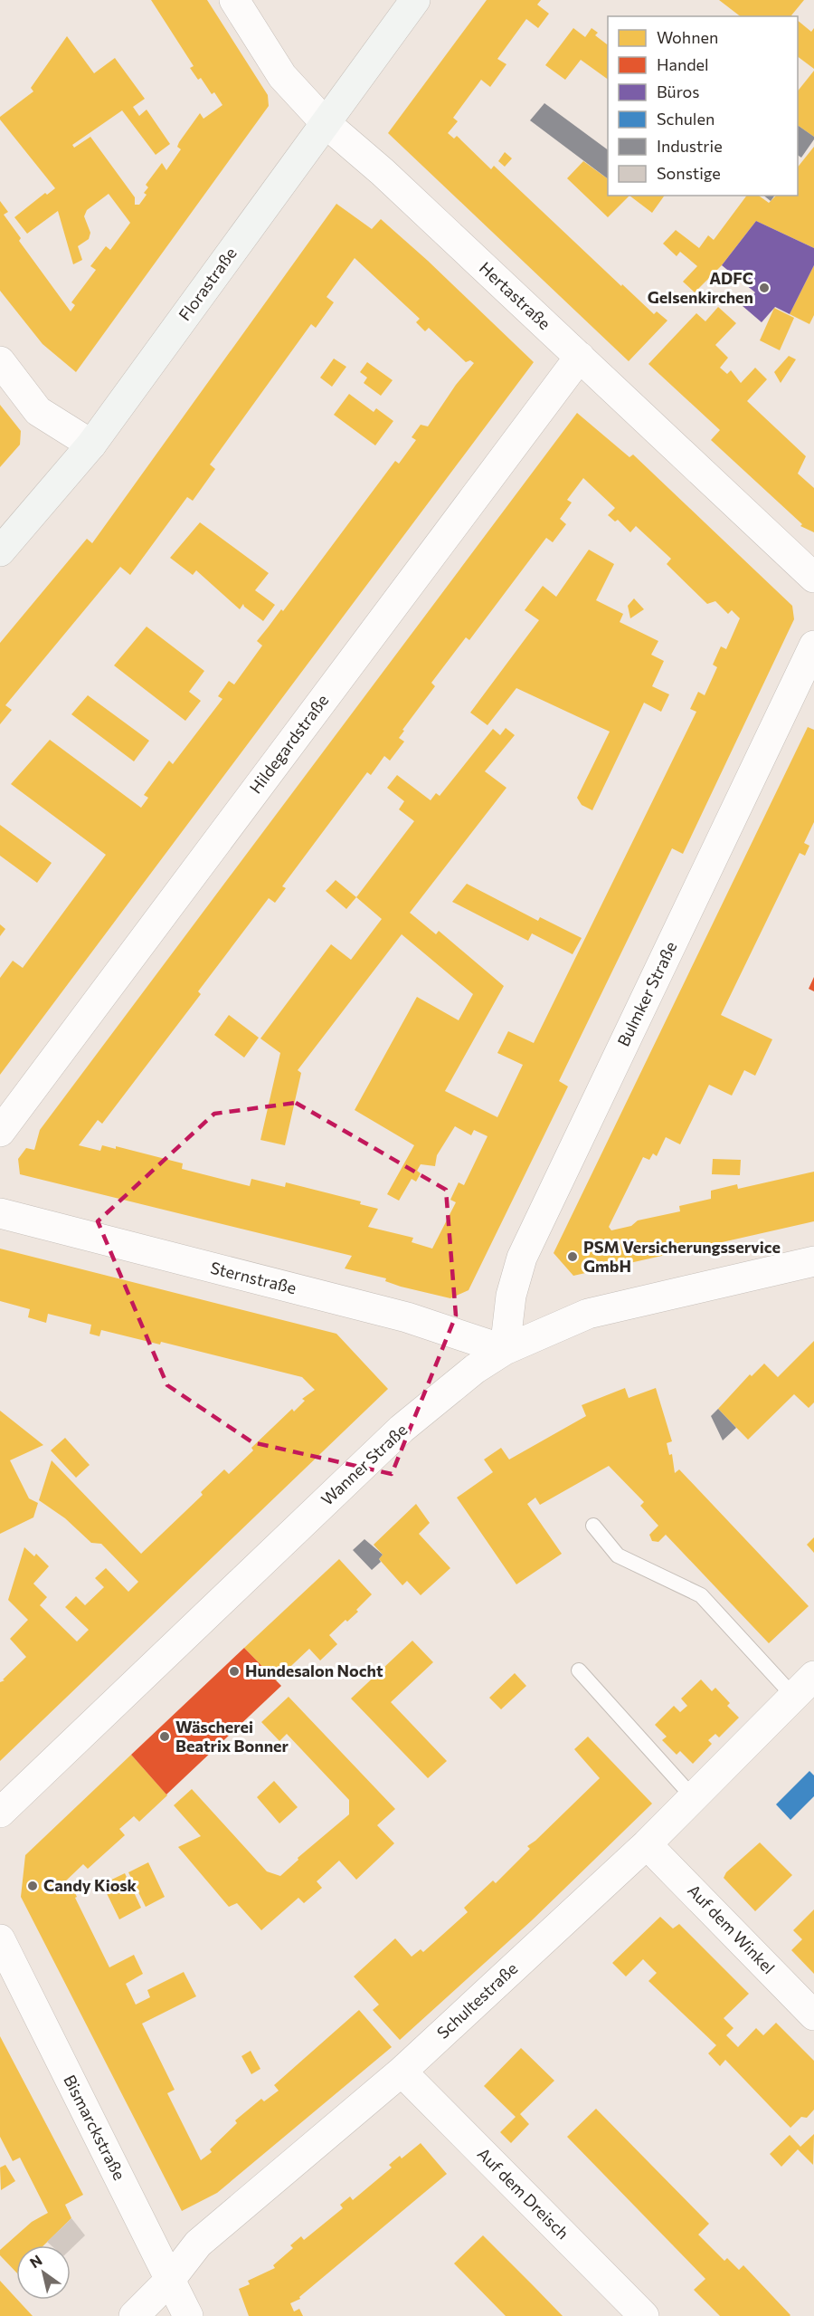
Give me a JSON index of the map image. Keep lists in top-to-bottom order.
{
  "streets": {
    "main road": ["Florastraße"],
    "street": [
      "Hertastraße",
      "Hildegardstraße",
      "Bulmker Straße",
      "Sternstraße",
      "Wanner Straße",
      "Auf dem Winkel",
      "Schultestraße",
      "Bismarckstraße",
      "Auf dem Dreisch"
    ]
  },
  "crossings": [
    ["Florastraße", "Hertastraße"],
    ["Hertastraße", "Hildegardstraße"],
    ["Bulmker Straße", "Sternstraße"],
    ["Bulmker Straße", "Wanner Straße"],
    ["Sternstraße", "Wanner Straße"],
    ["Auf dem Winkel", "Schultestraße"],
    ["Schultestraße", "Bismarckstraße"],
    ["Schultestraße", "Auf dem Dreisch"]
  ],
  "places": [
    "ADFC Gelsenkirchen",
    "PSM Versicherungsservice GmbH",
    "Hundesalon Nocht",
    "Wäscherei Beatrix Bonner",
    "Candy Kiosk"
  ],
  "legend": [
    "Wohnen",
    "Handel",
    "Büros",
    "Schulen",
    "Industrie",
    "Sonstige"
  ],
  "north": "top left"
}
